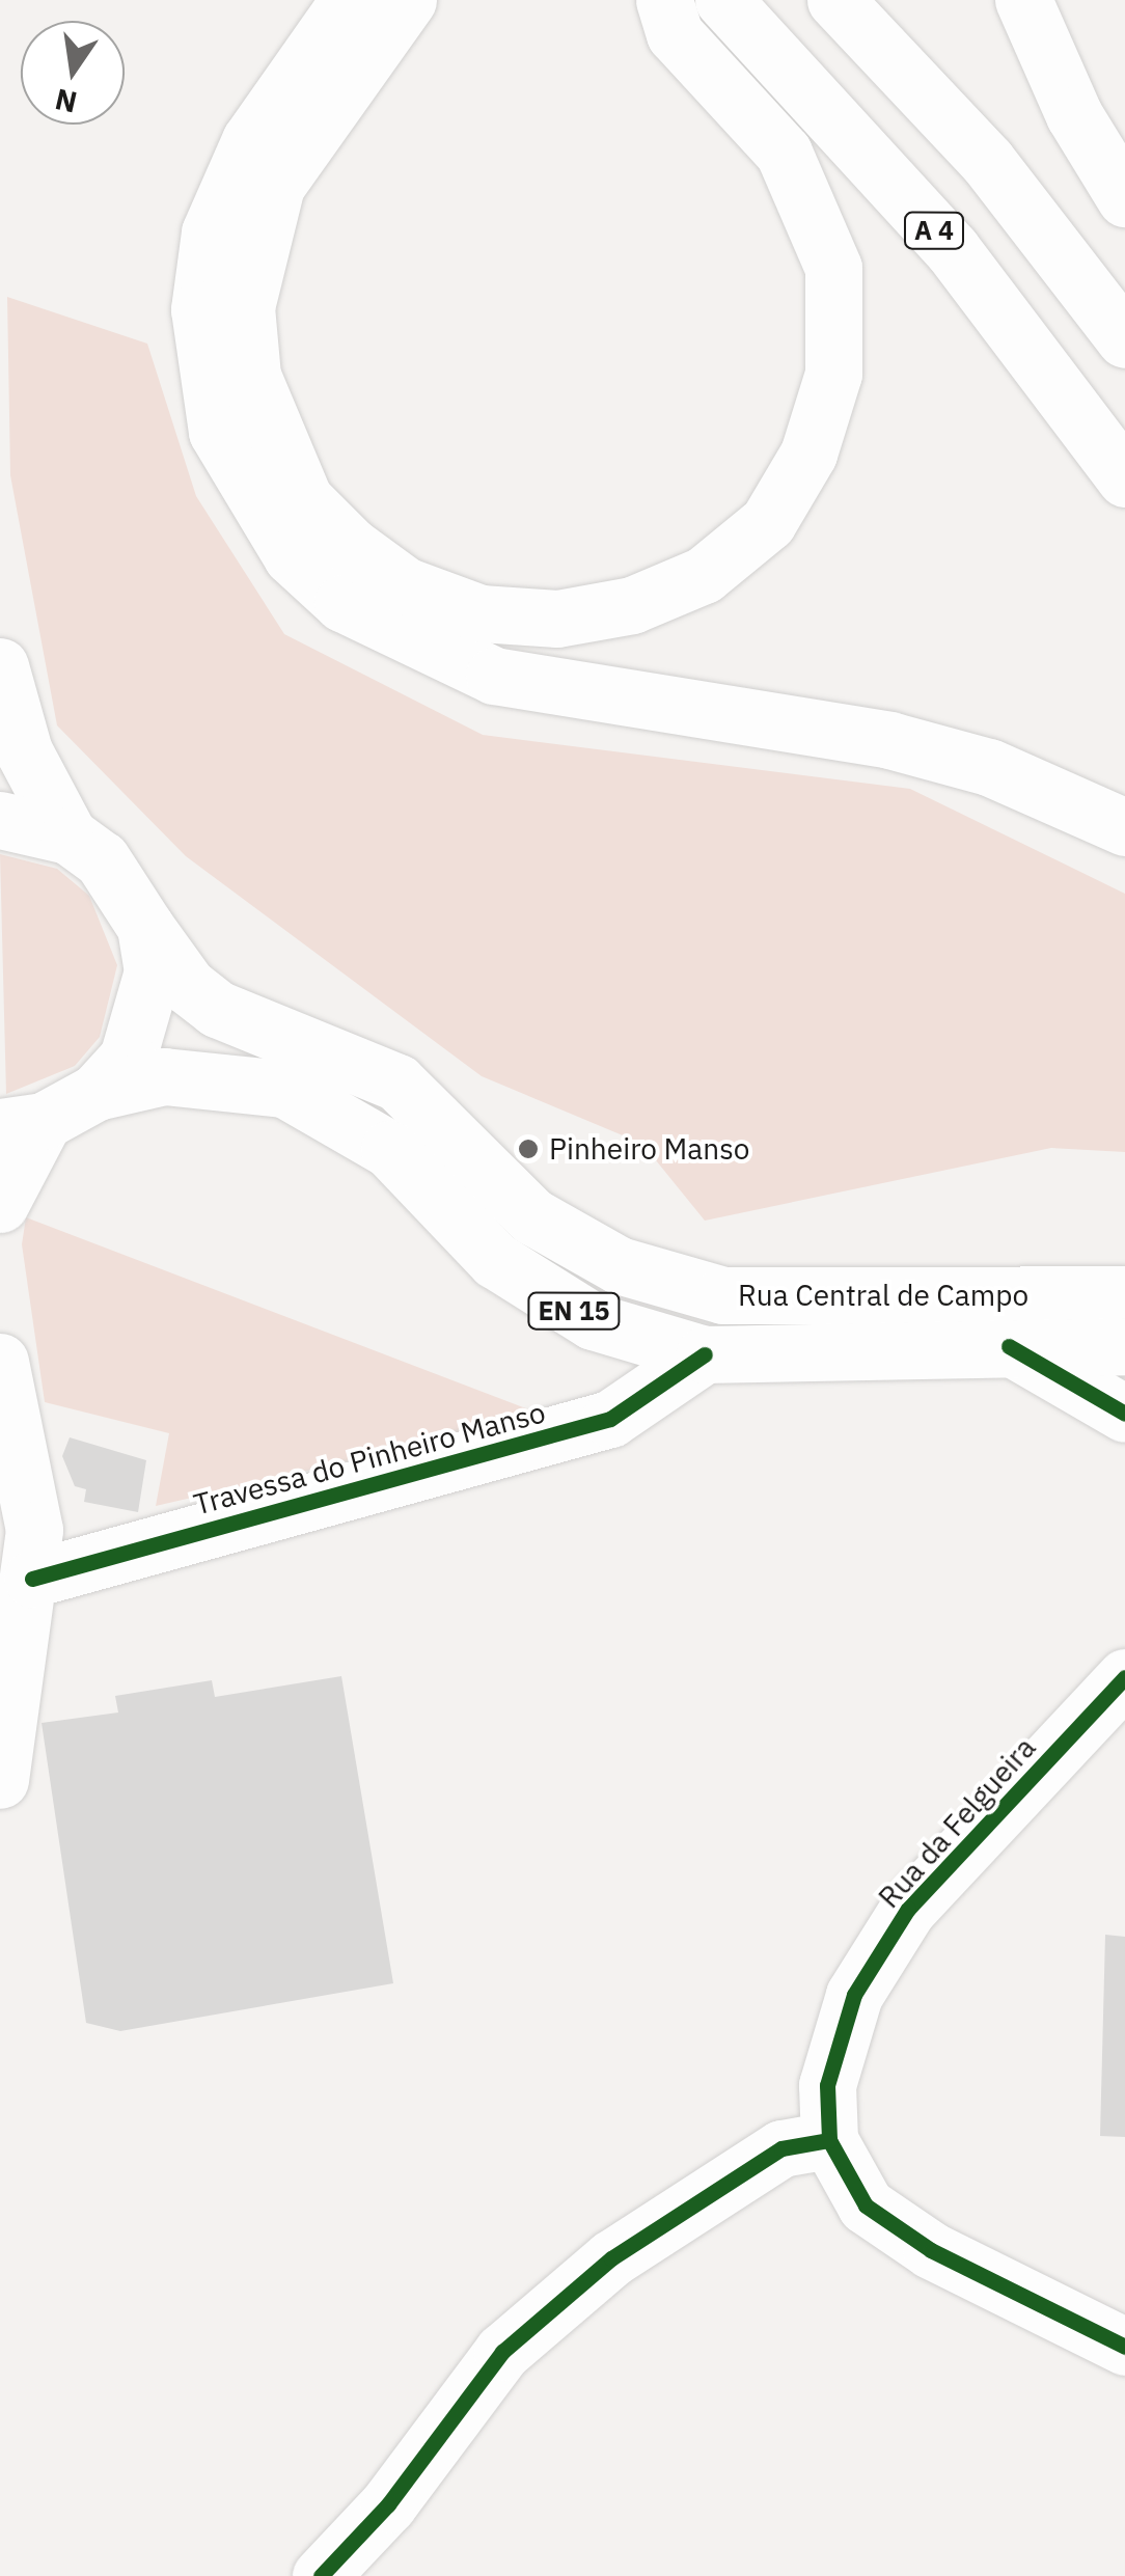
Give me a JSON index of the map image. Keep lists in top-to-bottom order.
{
  "streets": {
    "main road": [
      "A 4",
      "Rua Central de Campo",
      "EN 15",
      "Travessa do Pinheiro Manso",
      "Rua da Felgueira"
    ]
  },
  "crossings": [
    ["Rua Central de Campo", "EN 15"],
    ["Rua Central de Campo", "Travessa do Pinheiro Manso"]
  ],
  "places": ["Pinheiro Manso"],
  "north": "bottom"
}
